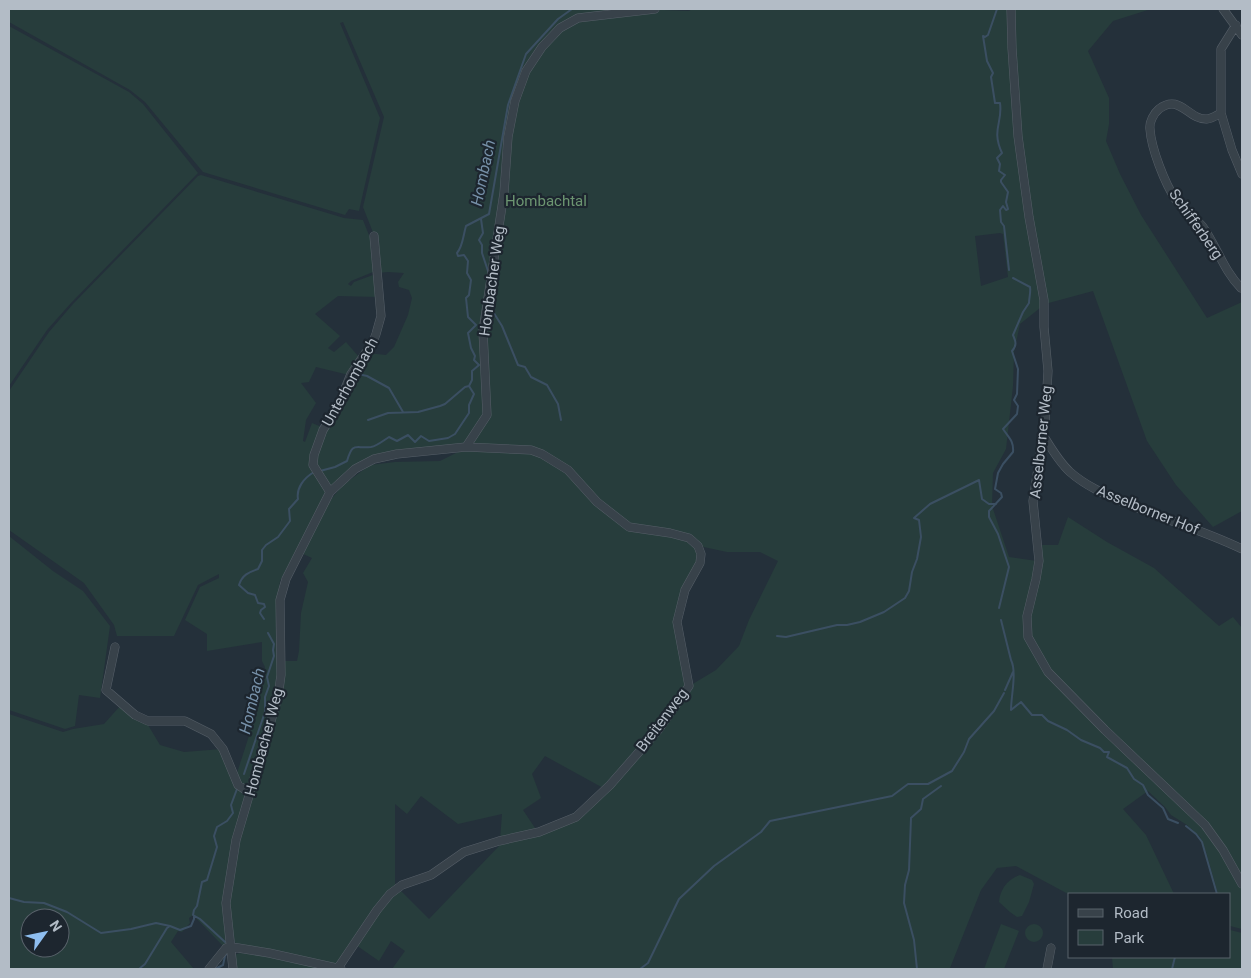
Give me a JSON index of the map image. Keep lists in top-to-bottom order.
{
  "streets": {
    "street": [
      "Schifferberg",
      "Hombacher Weg",
      "Unterhombach",
      "Asselborner Weg",
      "Asselborner Hof",
      "Breitenweg"
    ]
  },
  "crossings": [
    ["Hombacher Weg", "Unterhombach"],
    ["Hombacher Weg", "Breitenweg"],
    ["Asselborner Weg", "Asselborner Hof"]
  ],
  "water": ["Hombach"],
  "parks": ["Hombachtal"],
  "legend": ["Road", "Park"],
  "north": "top right"
}
